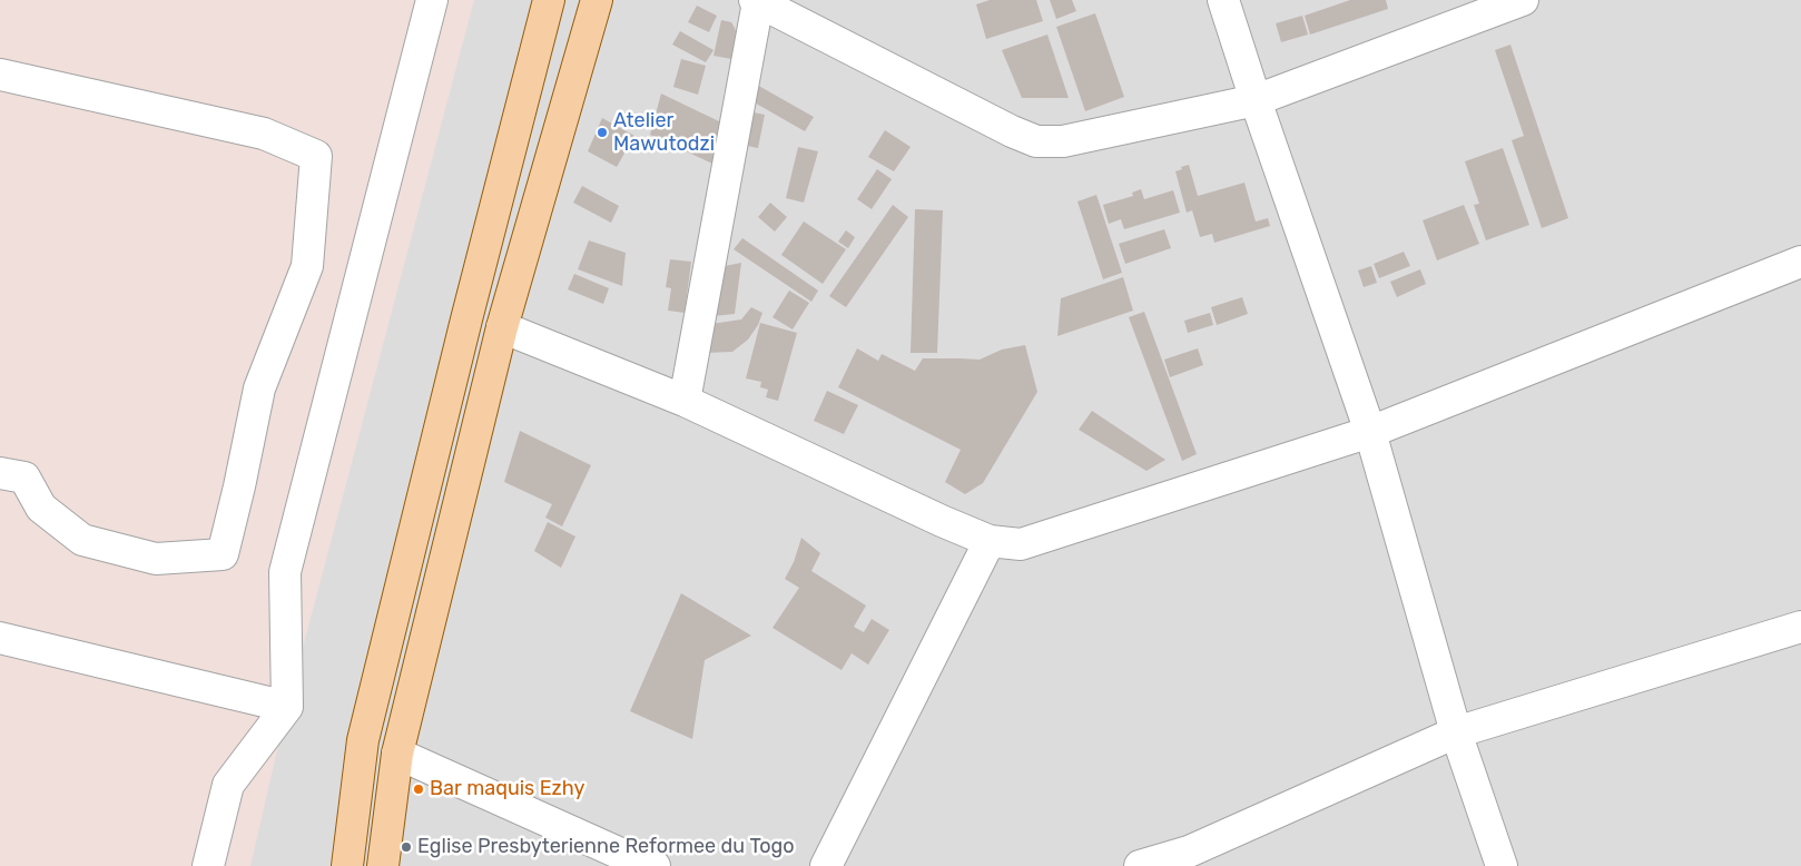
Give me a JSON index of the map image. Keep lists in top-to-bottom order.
{
  "places": ["Atelier Mawutodzi", "Bar maquis Ezhy", "Eglise Presbyterienne Reformee du Togo"]
}
